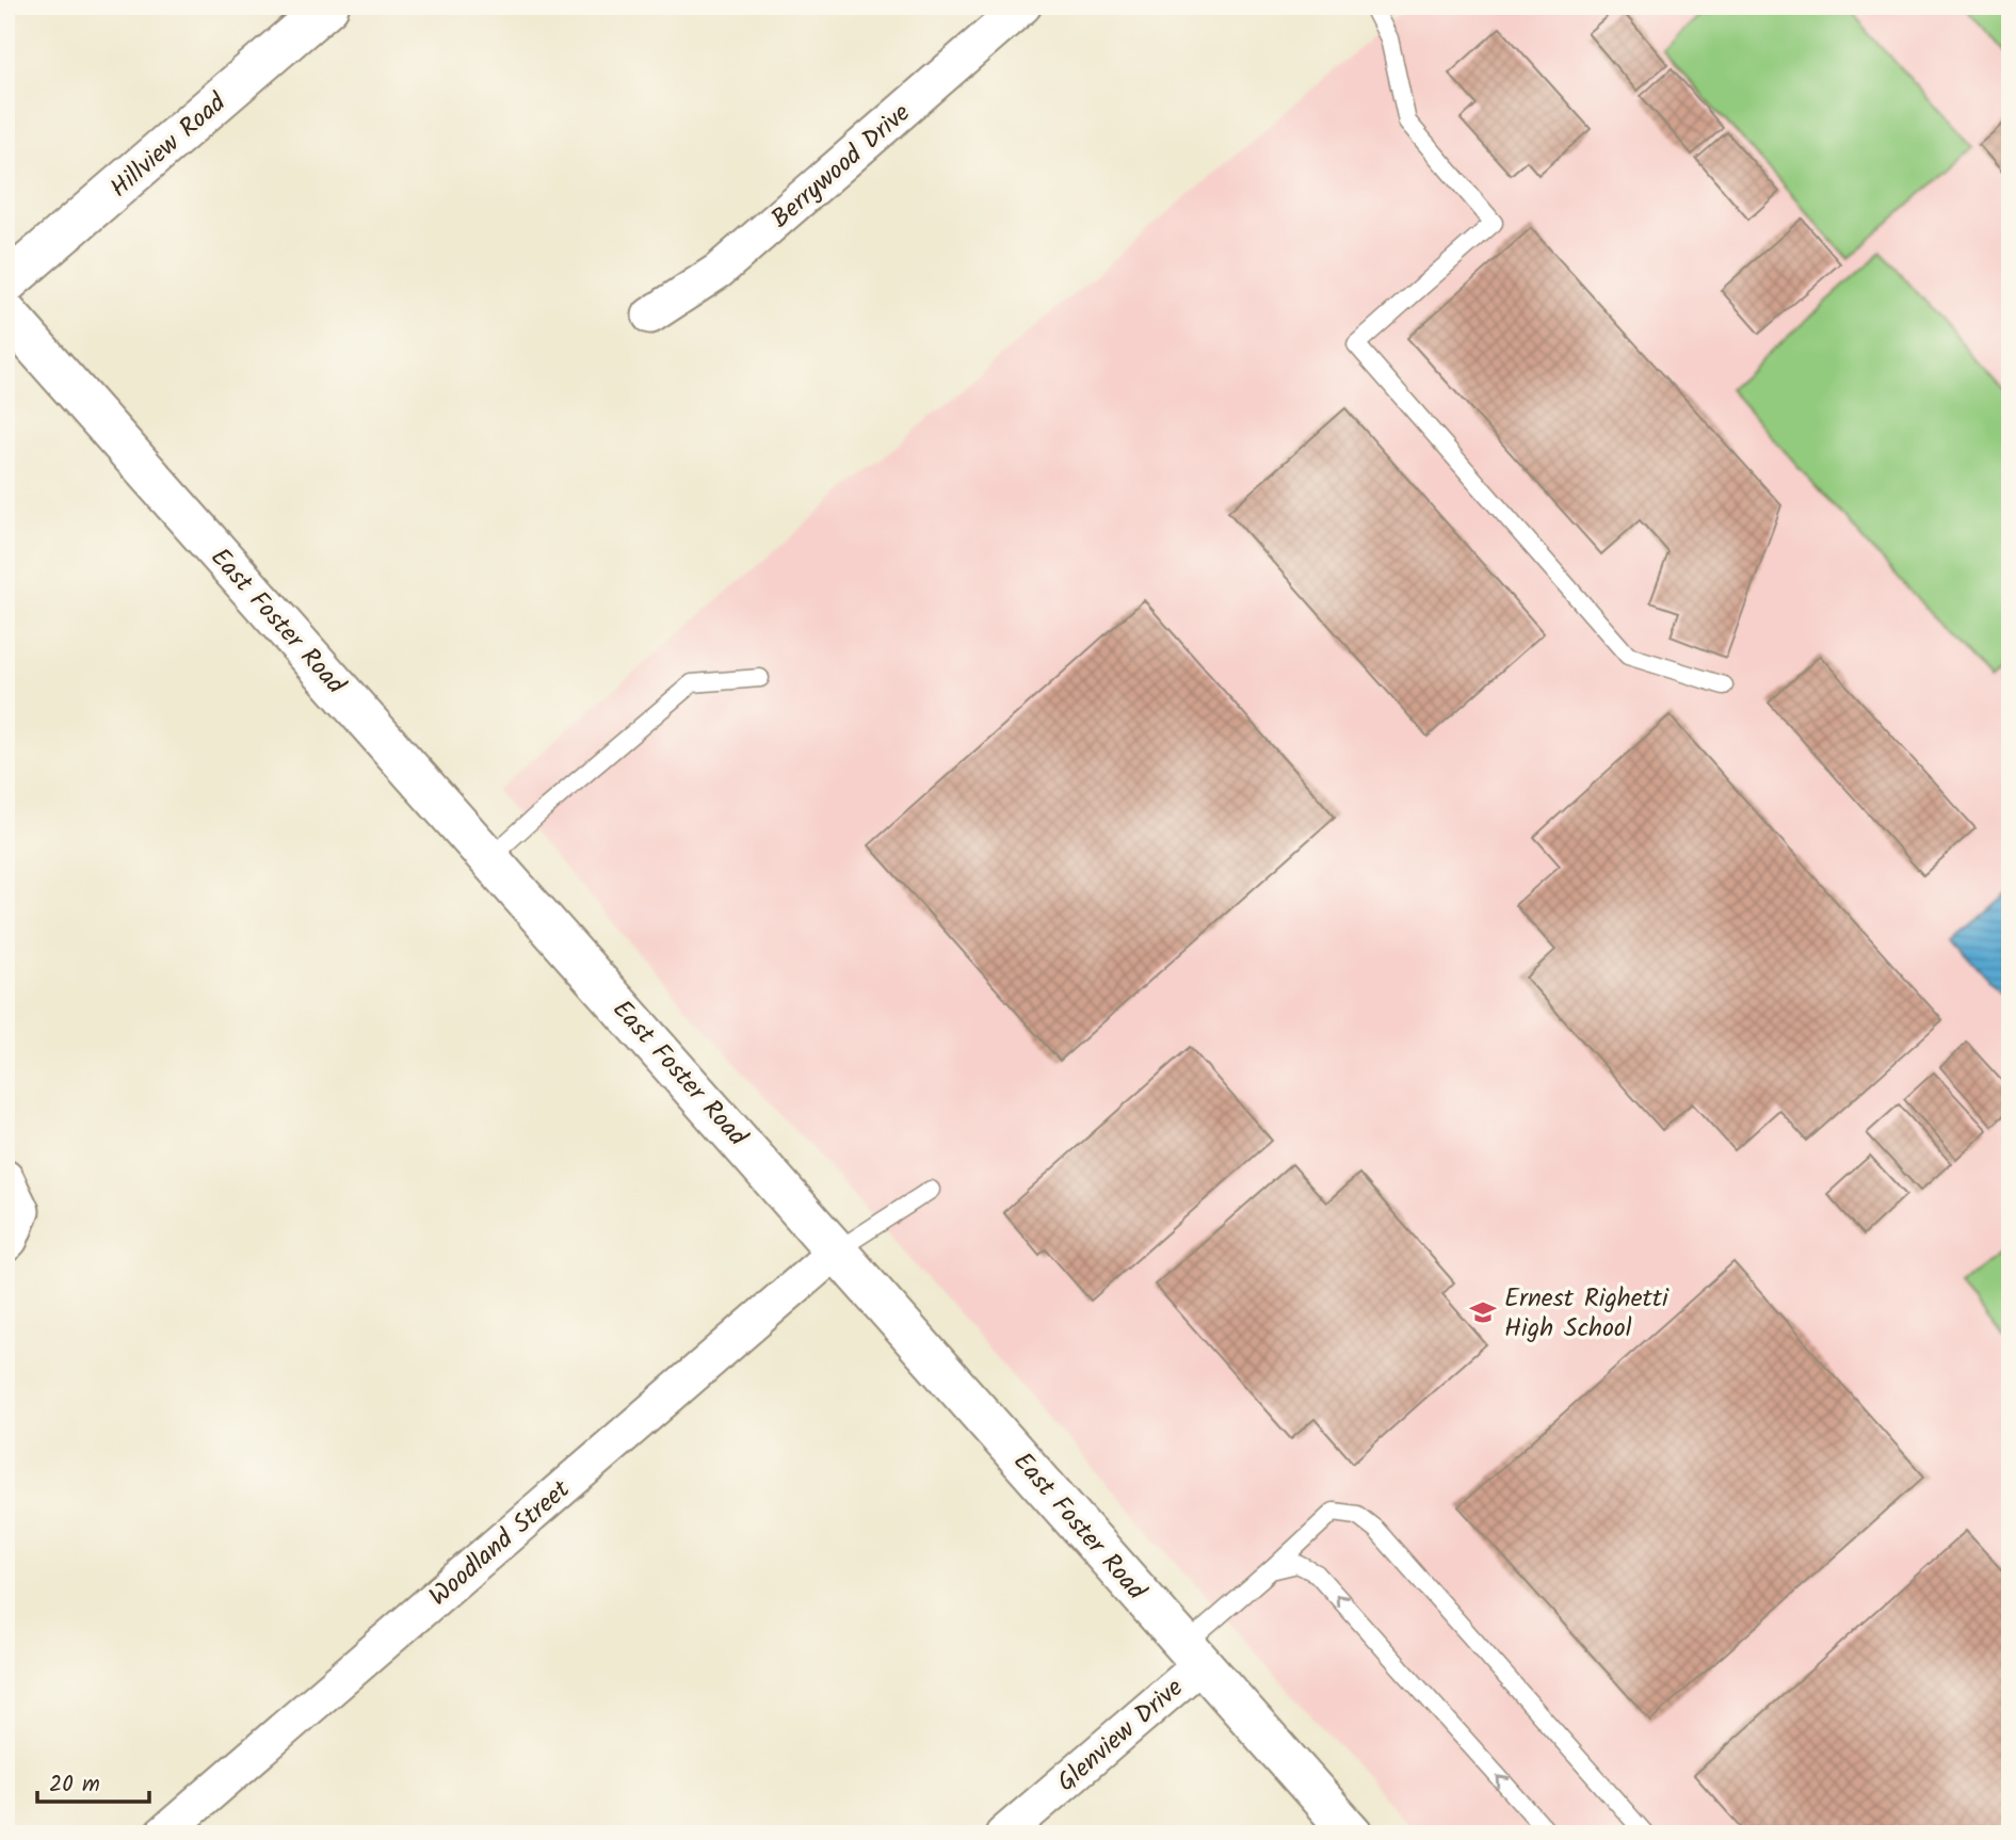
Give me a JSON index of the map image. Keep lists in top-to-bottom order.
{
  "streets": {
    "street": [
      "Hillview Road",
      "Berrywood Drive",
      "East Foster Road",
      "Woodland Street",
      "Glenview Drive"
    ]
  },
  "crossings": [
    ["East Foster Road", "Woodland Street"],
    ["East Foster Road", "Glenview Drive"]
  ],
  "places": {
    "school or university": ["Ernest Righetti High School"]
  },
  "scale_bar": "20 m"
}
